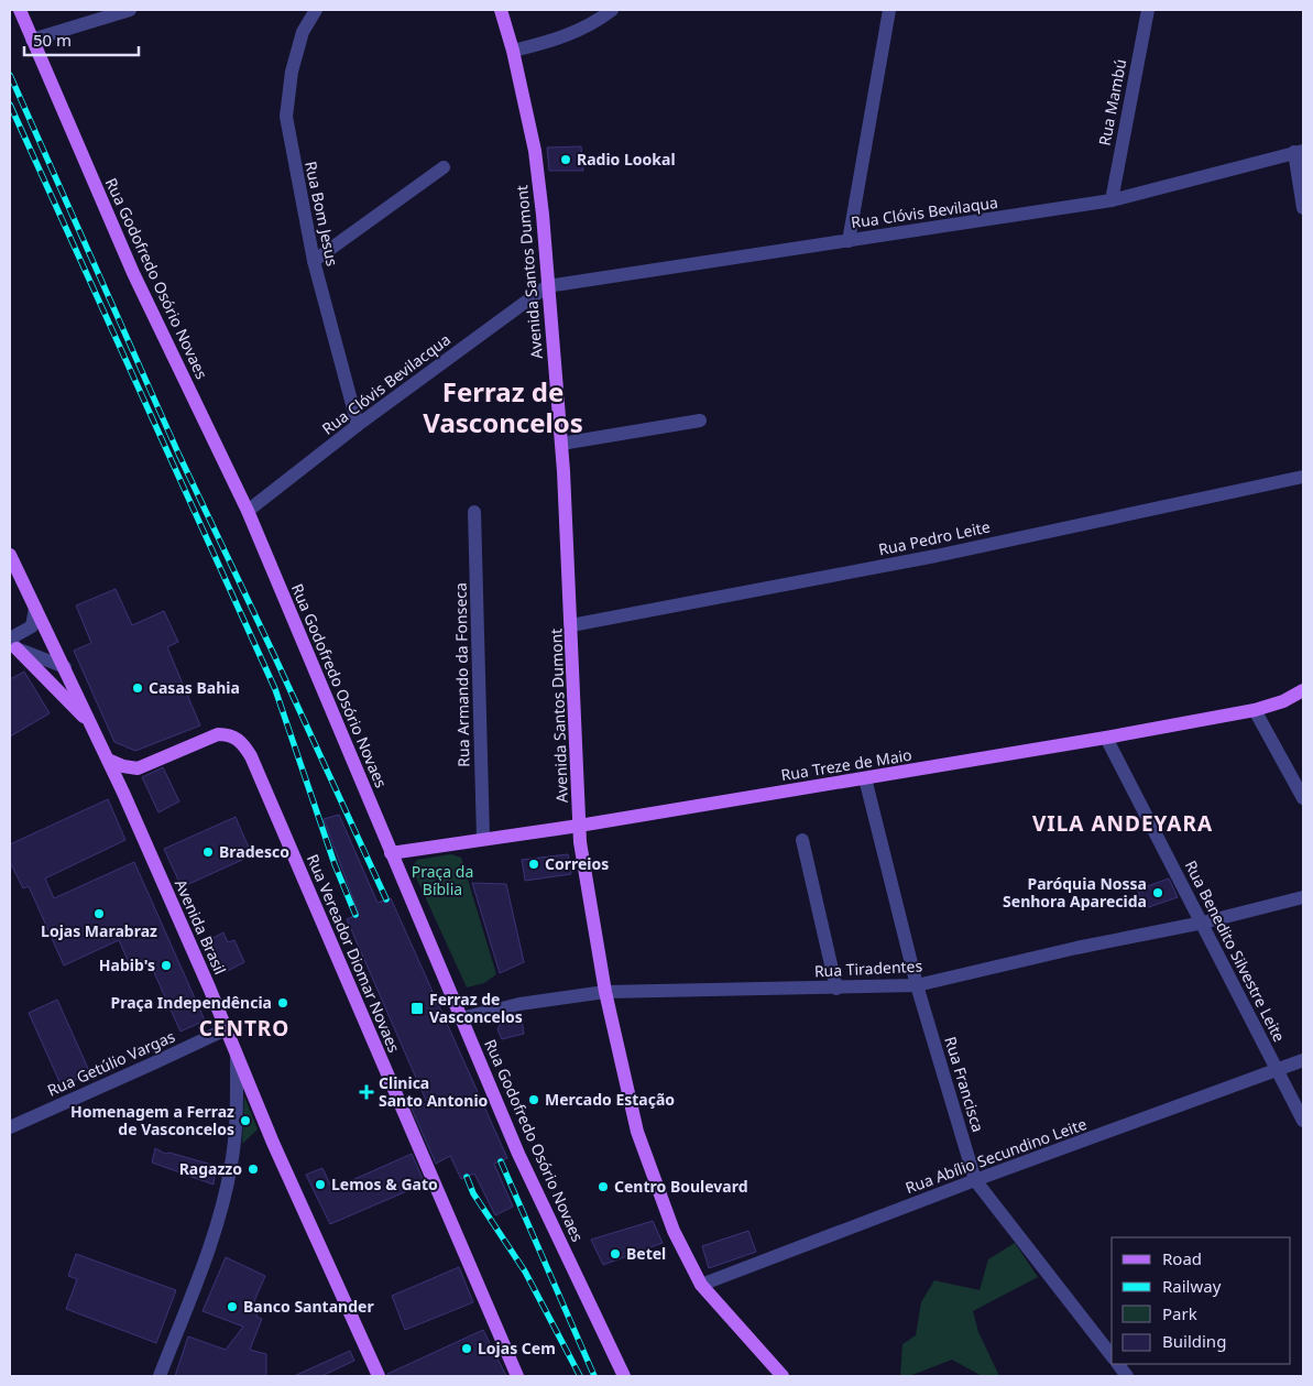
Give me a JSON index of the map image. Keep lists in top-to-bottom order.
{
  "streets": {
    "main road": [
      "Avenida Santos Dumont",
      "Rua Godofredo Osório Novaes",
      "Rua Treze de Maio",
      "Avenida Brasil",
      "Rua Vereador Diomar Novaes"
    ],
    "street": [
      "Rua Mambú",
      "Rua Clóvis Bevilaqua",
      "Rua Bom Jesus",
      "Rua Clóvis Bevilacqua",
      "Rua Pedro Leite",
      "Rua Armando da Fonseca",
      "Rua Benedito Silvestre Leite",
      "Rua Tiradentes",
      "Rua Getúlio Vargas",
      "Rua Francisca",
      "Rua Abílio Secundino Leite"
    ]
  },
  "crossings": [
    ["Rua Mambú", "Rua Clóvis Bevilaqua"],
    ["Rua Clóvis Bevilaqua", "Avenida Santos Dumont"],
    ["Rua Clóvis Bevilaqua", "Rua Clóvis Bevilacqua"],
    ["Rua Bom Jesus", "Rua Clóvis Bevilacqua"],
    ["Avenida Santos Dumont", "Rua Clóvis Bevilacqua"],
    ["Avenida Santos Dumont", "Rua Pedro Leite"],
    ["Avenida Santos Dumont", "Rua Treze de Maio"],
    ["Avenida Santos Dumont", "Rua Tiradentes"],
    ["Avenida Santos Dumont", "Rua Abílio Secundino Leite"],
    ["Rua Godofredo Osório Novaes", "Rua Clóvis Bevilacqua"],
    ["Rua Godofredo Osório Novaes", "Rua Treze de Maio"],
    ["Rua Godofredo Osório Novaes", "Rua Tiradentes"],
    ["Rua Armando da Fonseca", "Rua Treze de Maio"],
    ["Rua Treze de Maio", "Rua Benedito Silvestre Leite"],
    ["Rua Treze de Maio", "Rua Francisca"],
    ["Avenida Brasil", "Rua Getúlio Vargas"],
    ["Rua Benedito Silvestre Leite", "Rua Tiradentes"],
    ["Rua Benedito Silvestre Leite", "Rua Abílio Secundino Leite"],
    ["Rua Tiradentes", "Rua Francisca"],
    ["Rua Francisca", "Rua Abílio Secundino Leite"]
  ],
  "districts": ["Ferraz de Vasconcelos", "VILA ANDEYARA", "CENTRO"],
  "parks": ["Praça da Bíblia"],
  "places": {
    "other": [
      "Radio Lookal",
      "Casas Bahia",
      "Bradesco",
      "Correios",
      "Paróquia Nossa Senhora Aparecida",
      "Lojas Marabraz",
      "Habib's",
      "Praça Independência",
      "Mercado Estação",
      "Homenagem a Ferraz de Vasconcelos",
      "Ragazzo",
      "Lemos & Gato",
      "Centro Boulevard",
      "Betel",
      "Banco Santander",
      "Lojas Cem"
    ],
    "transit": ["Ferraz de Vasconcelos"],
    "health": ["Clinica Santo Antonio"]
  },
  "legend": [
    "Road",
    "Railway",
    "Park",
    "Building"
  ],
  "scale_bar": "50 m"
}
